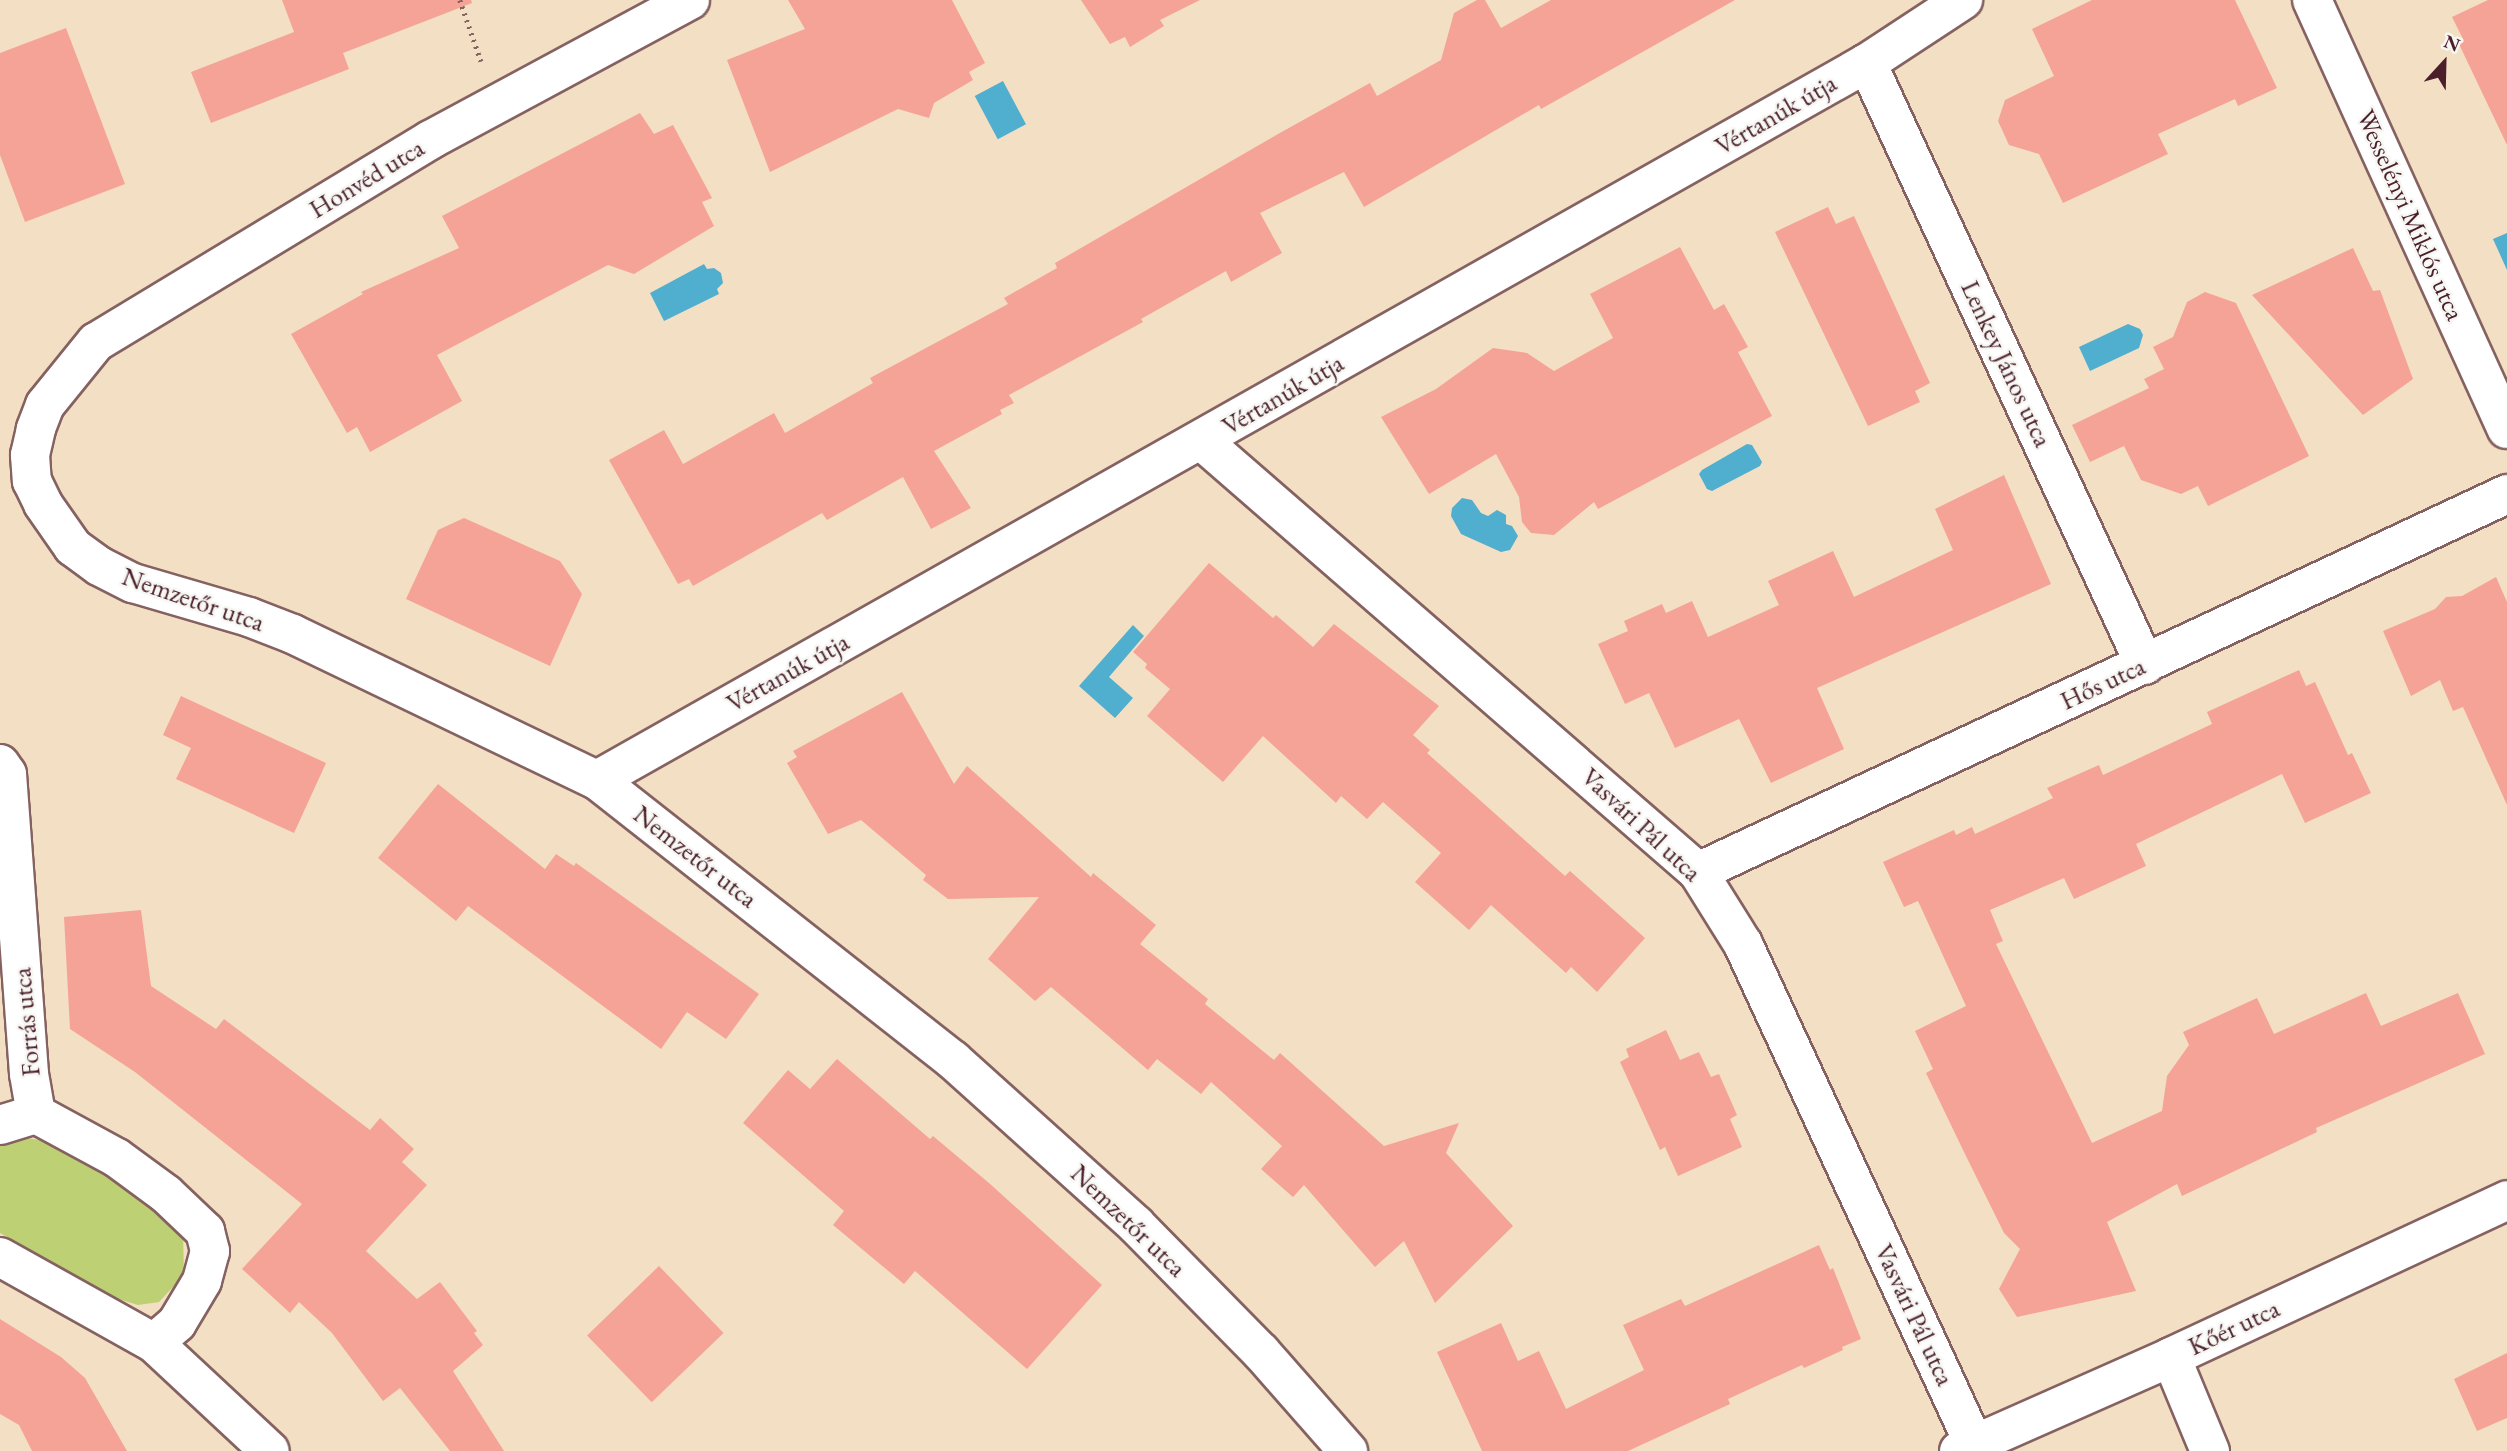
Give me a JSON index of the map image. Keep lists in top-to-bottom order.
{
  "streets": {
    "street": [
      "Vértanúk útja",
      "Honvéd utca",
      "Wesselényi Miklós utca",
      "Lenkey János utca",
      "Nemzetőr utca",
      "Hős utca",
      "Vasvári Pál utca",
      "Forrás utca",
      "Kőér utca"
    ]
  },
  "crossings": [
    ["Vértanúk útja", "Lenkey János utca"],
    ["Vértanúk útja", "Nemzetőr utca"],
    ["Vértanúk útja", "Vasvári Pál utca"],
    ["Honvéd utca", "Nemzetőr utca"],
    ["Lenkey János utca", "Hős utca"],
    ["Hős utca", "Vasvári Pál utca"],
    ["Vasvári Pál utca", "Kőér utca"]
  ],
  "north": "top"
}
